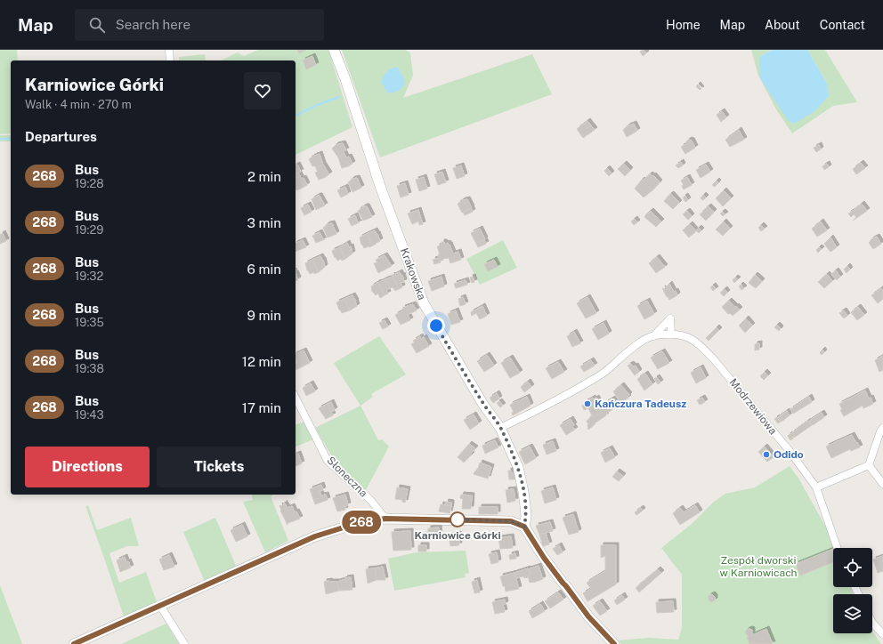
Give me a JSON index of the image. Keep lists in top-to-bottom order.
{
  "streets": {
    "street": ["Krakowska", "Modrzewiowa", "Słoneczna"]
  },
  "crossings": [
    ["Krakowska", "Modrzewiowa"]
  ],
  "parks": ["Zespół dworski w Karniowicach"],
  "places": ["Kańczura Tadeusz", "Odido", "Karniowice Górki"],
  "lines": ["bus line 268"],
  "page": {
    "header": "Map",
    "search": "Search here",
    "nav": [
      "Home",
      "Map",
      "About",
      "Contact"
    ],
    "on_map": "268",
    "heading": [
      ["Karniowice Górki", "Walk · 4 min · 270 m"],
      "Departures"
    ],
    "list": [
      {
        "mark": "268",
        "name": "Bus",
        "note": "19:28",
        "value": "2 min"
      },
      {
        "mark": "268",
        "name": "Bus",
        "note": "19:29",
        "value": "3 min"
      },
      {
        "mark": "268",
        "name": "Bus",
        "note": "19:32",
        "value": "6 min"
      },
      {
        "mark": "268",
        "name": "Bus",
        "note": "19:35",
        "value": "9 min"
      },
      {
        "mark": "268",
        "name": "Bus",
        "note": "19:38",
        "value": "12 min"
      },
      {
        "mark": "268",
        "name": "Bus",
        "note": "19:43",
        "value": "17 min"
      }
    ],
    "buttons": ["Directions", "Tickets"]
  }
}
